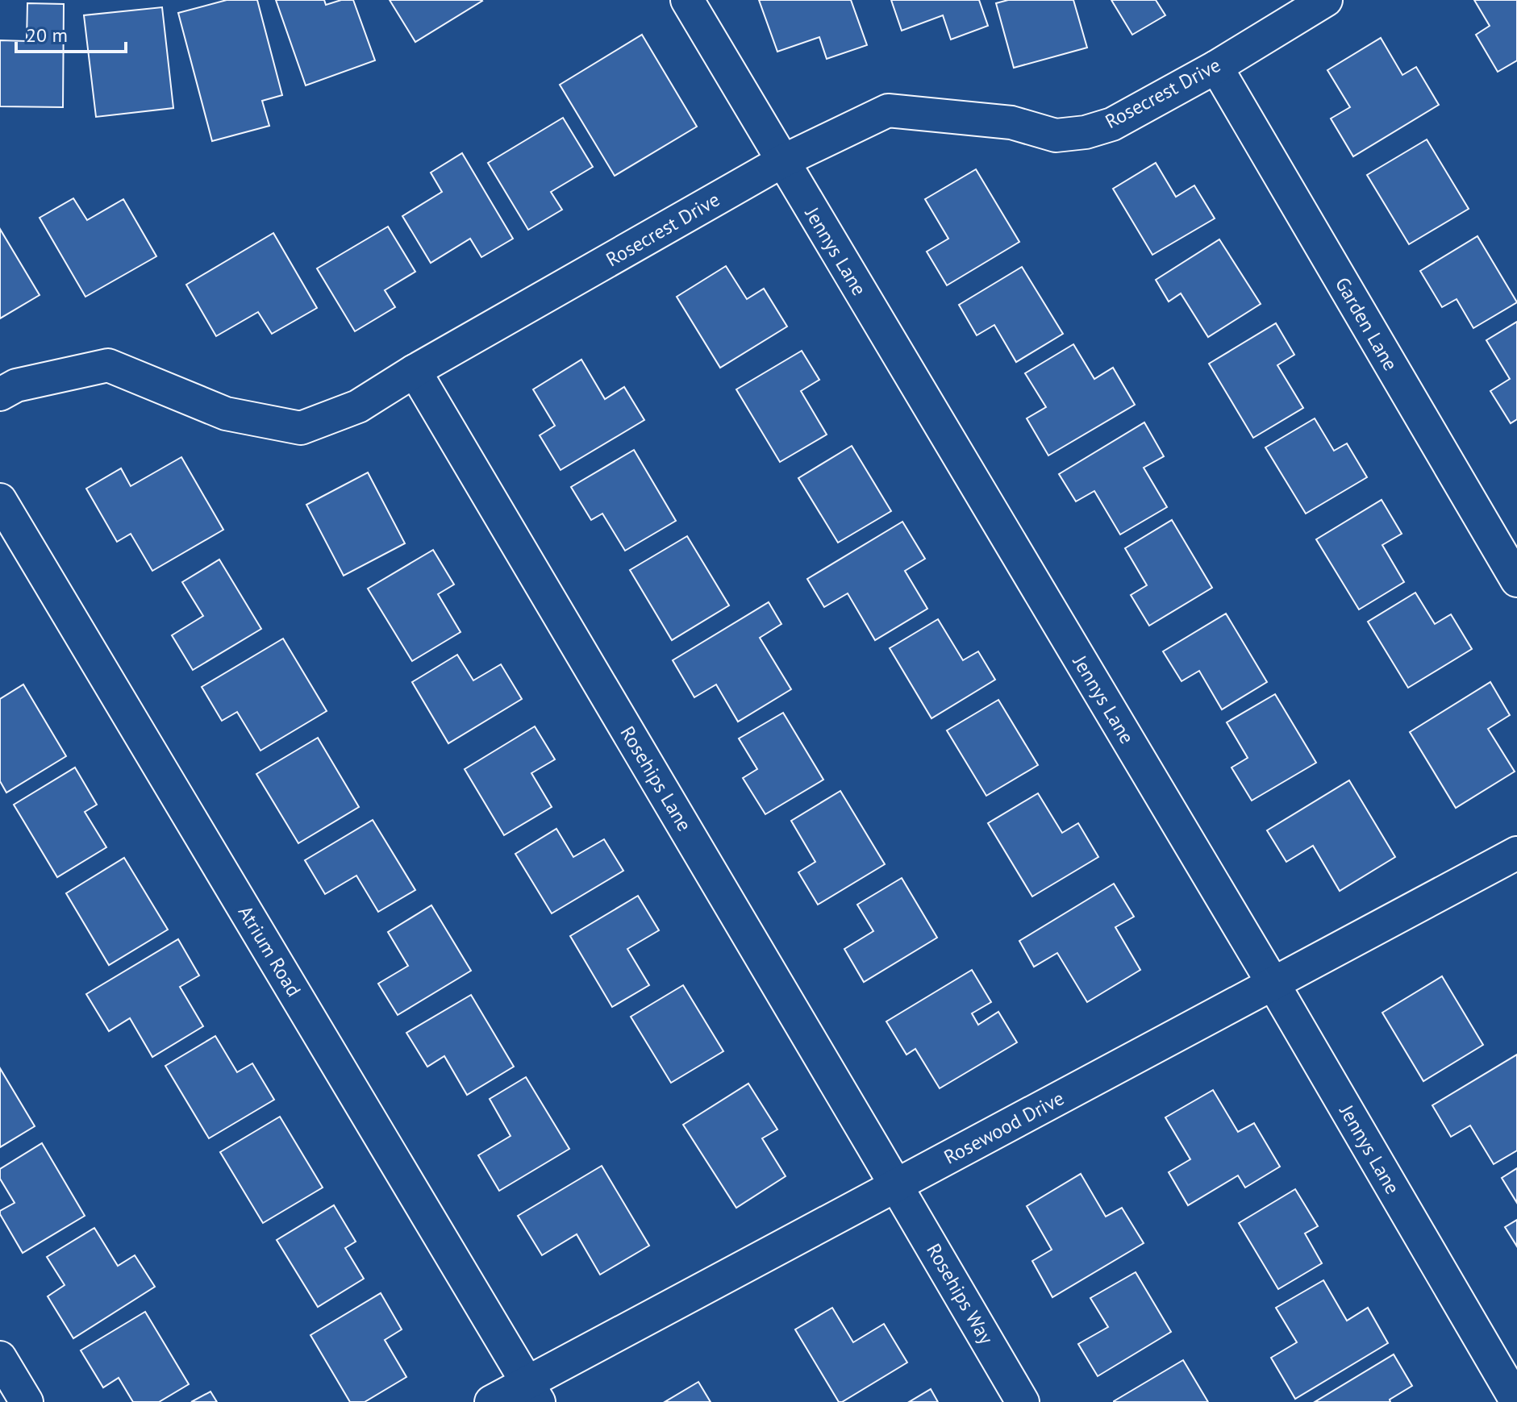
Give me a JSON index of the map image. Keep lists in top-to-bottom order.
{
  "streets": {
    "street": [
      "Rosecrest Drive",
      "Jennys Lane",
      "Garden Lane",
      "Rosehips Lane",
      "Atrium Road",
      "Rosewood Drive",
      "Rosehips Way"
    ]
  },
  "crossings": [
    ["Rosecrest Drive", "Jennys Lane"],
    ["Rosecrest Drive", "Garden Lane"],
    ["Rosecrest Drive", "Rosehips Lane"],
    ["Jennys Lane", "Rosewood Drive"],
    ["Rosehips Lane", "Rosewood Drive"],
    ["Rosehips Lane", "Rosehips Way"],
    ["Atrium Road", "Rosewood Drive"],
    ["Rosewood Drive", "Rosehips Way"]
  ],
  "scale_bar": "20 m"
}
